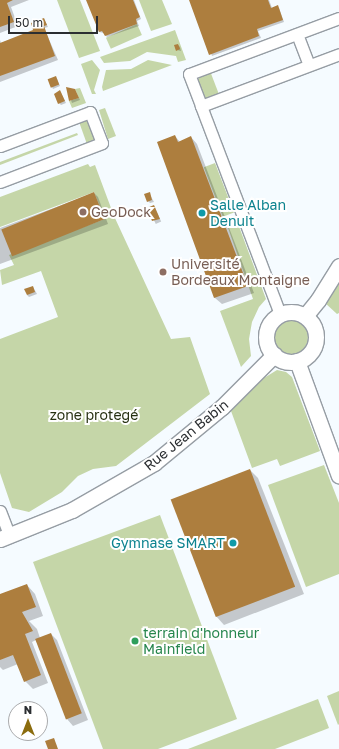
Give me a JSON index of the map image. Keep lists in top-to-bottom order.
{
  "streets": {
    "street": ["Rue Jean Babin"]
  },
  "parks": ["zone protegé"],
  "places": [
    "GeoDock",
    "Salle Alban Denuit",
    "Université Bordeaux Montaigne",
    "Gymnase SMART",
    "terrain d'honneur Mainfield"
  ],
  "scale_bar": "50 m",
  "north": "top"
}
